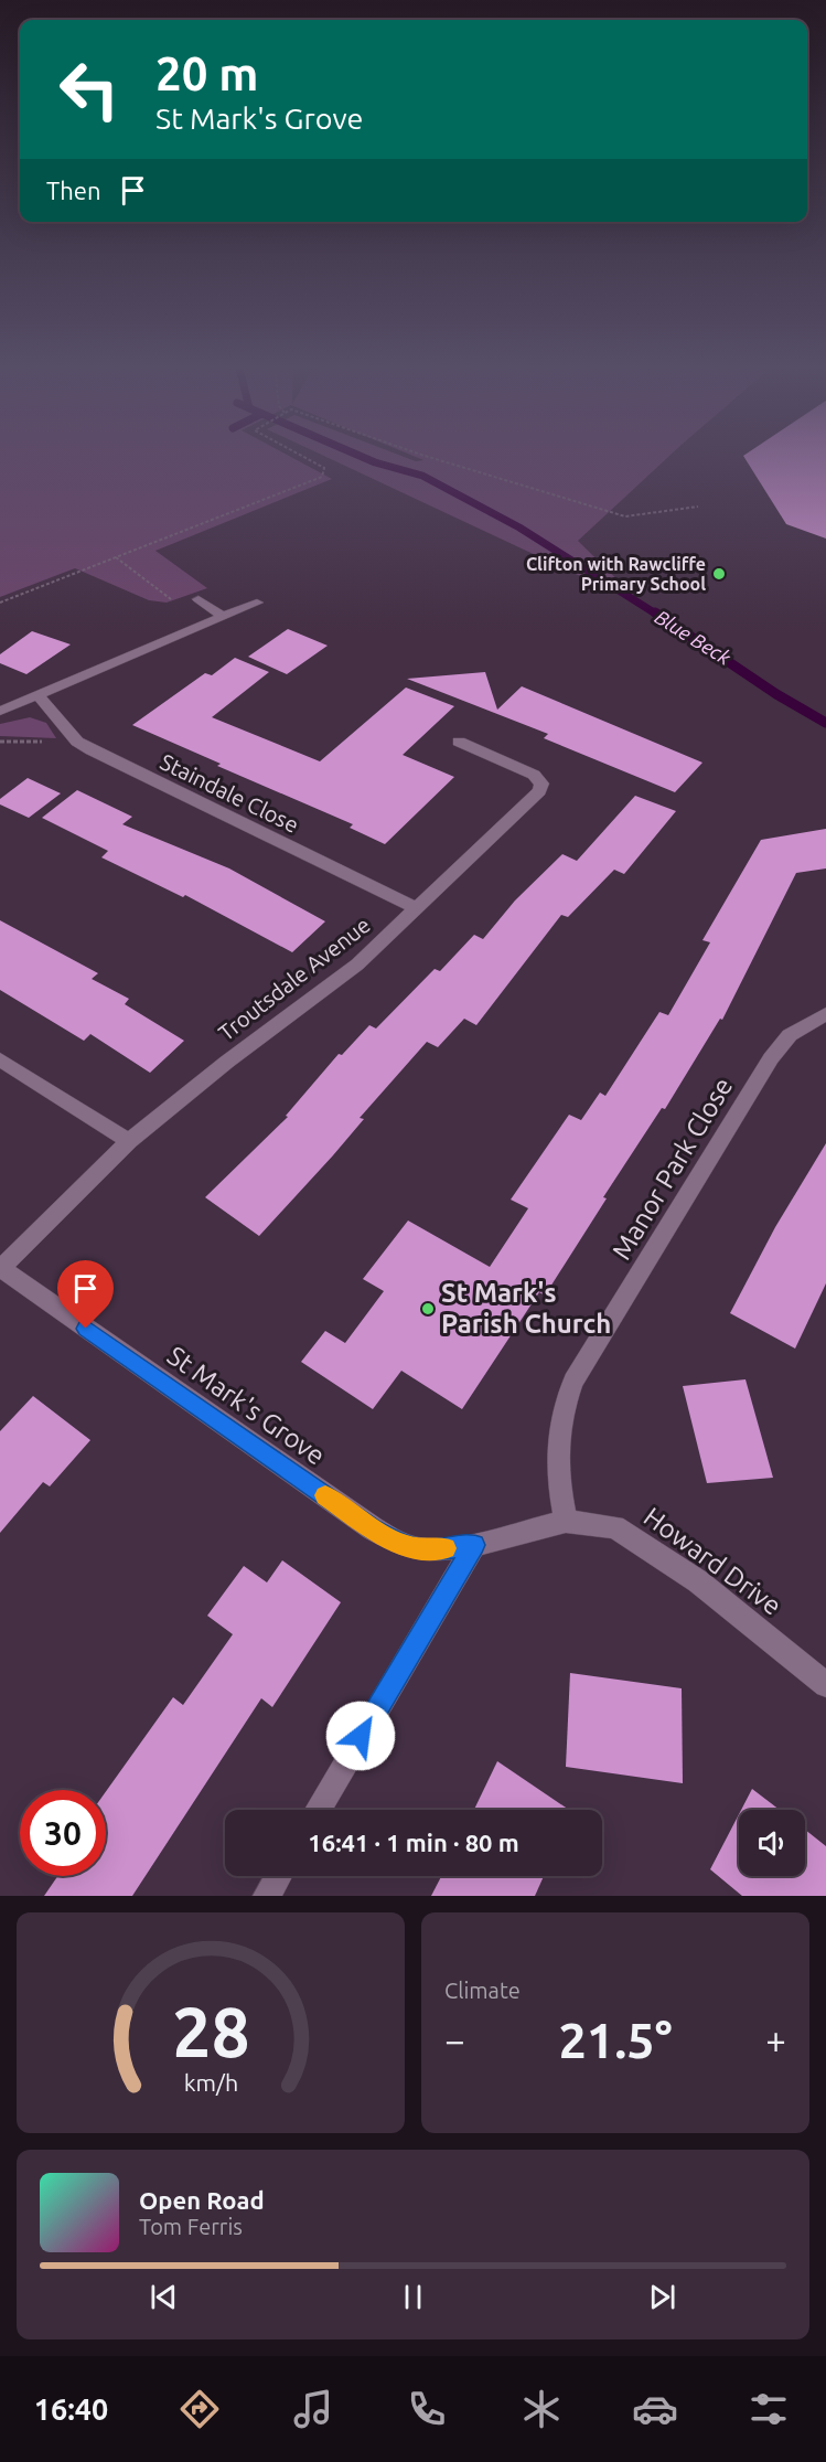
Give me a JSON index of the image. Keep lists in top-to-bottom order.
{
  "streets": {
    "street": [
      "Staindale Close",
      "Troutsdale Avenue",
      "Manor Park Close",
      "St Mark's Grove",
      "Howard Drive"
    ]
  },
  "crossings": [
    ["Staindale Close", "Troutsdale Avenue"],
    ["Troutsdale Avenue", "St Mark's Grove"],
    ["Manor Park Close", "Howard Drive"],
    ["St Mark's Grove", "Howard Drive"]
  ],
  "water": ["Blue Beck"],
  "places": ["Clifton with Rawcliffe Primary School", "St Mark's Parish Church"],
  "page": {
    "turn": ["20 m", "St Mark's Grove"],
    "then": "Then",
    "limit": "30",
    "trip": "16:41 · 1 min · 80 m",
    "tile": "Climate",
    "heat": ["−", "21.5°", "+"],
    "song": ["Open Road", "Tom Ferris"],
    "tabs": "16:40",
    "gauge": ["28", "km/h"]
  }
}
